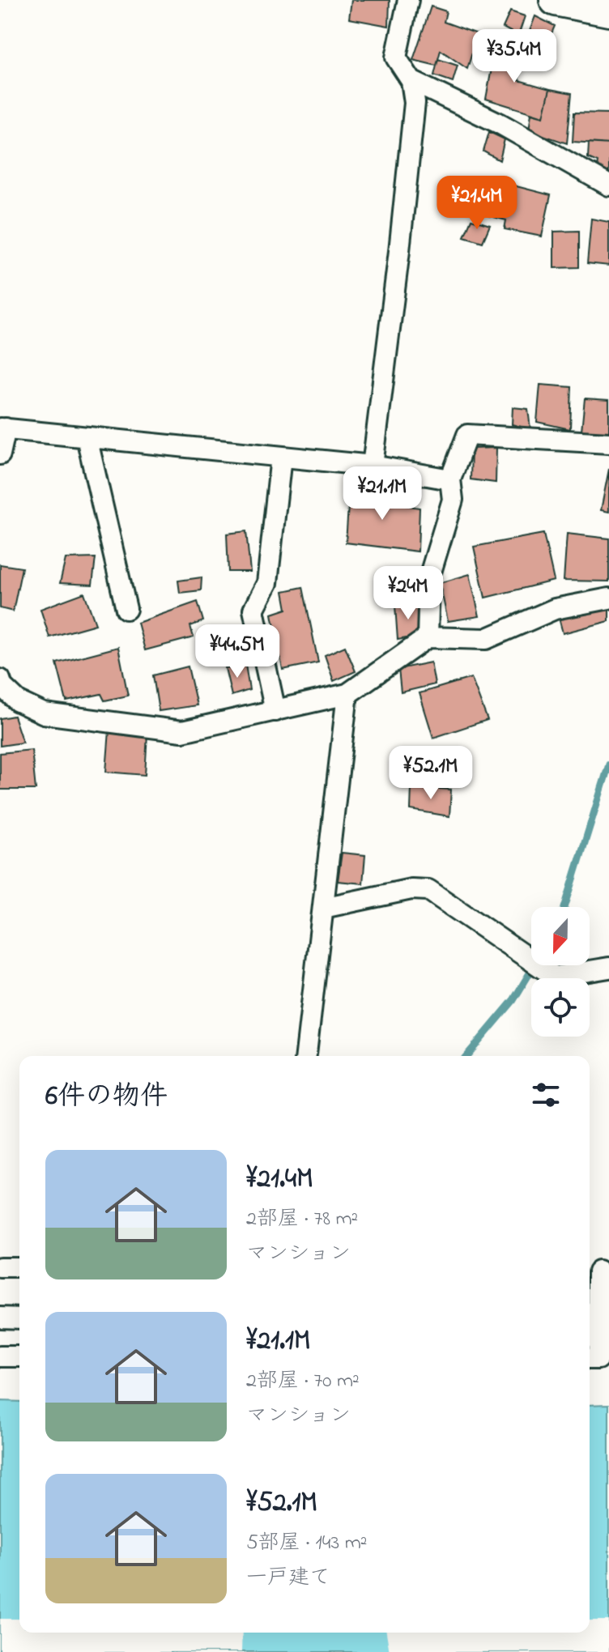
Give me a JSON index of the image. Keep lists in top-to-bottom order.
{
  "north": "bottom",
  "page": {
    "price": [
      "¥35.4M",
      "¥21.4M",
      "¥21.1M",
      "¥24M",
      "¥44.5M",
      "¥52.1M"
    ],
    "heading": "6件の物件",
    "list": [
      {
        "name": "¥21.4M",
        "note": "2部屋 · 78 m² · マンション"
      },
      {
        "name": "¥21.1M",
        "note": "2部屋 · 70 m² · マンション"
      },
      {
        "name": "¥52.1M",
        "note": "5部屋 · 143 m² · 一戸建て"
      }
    ]
  }
}
